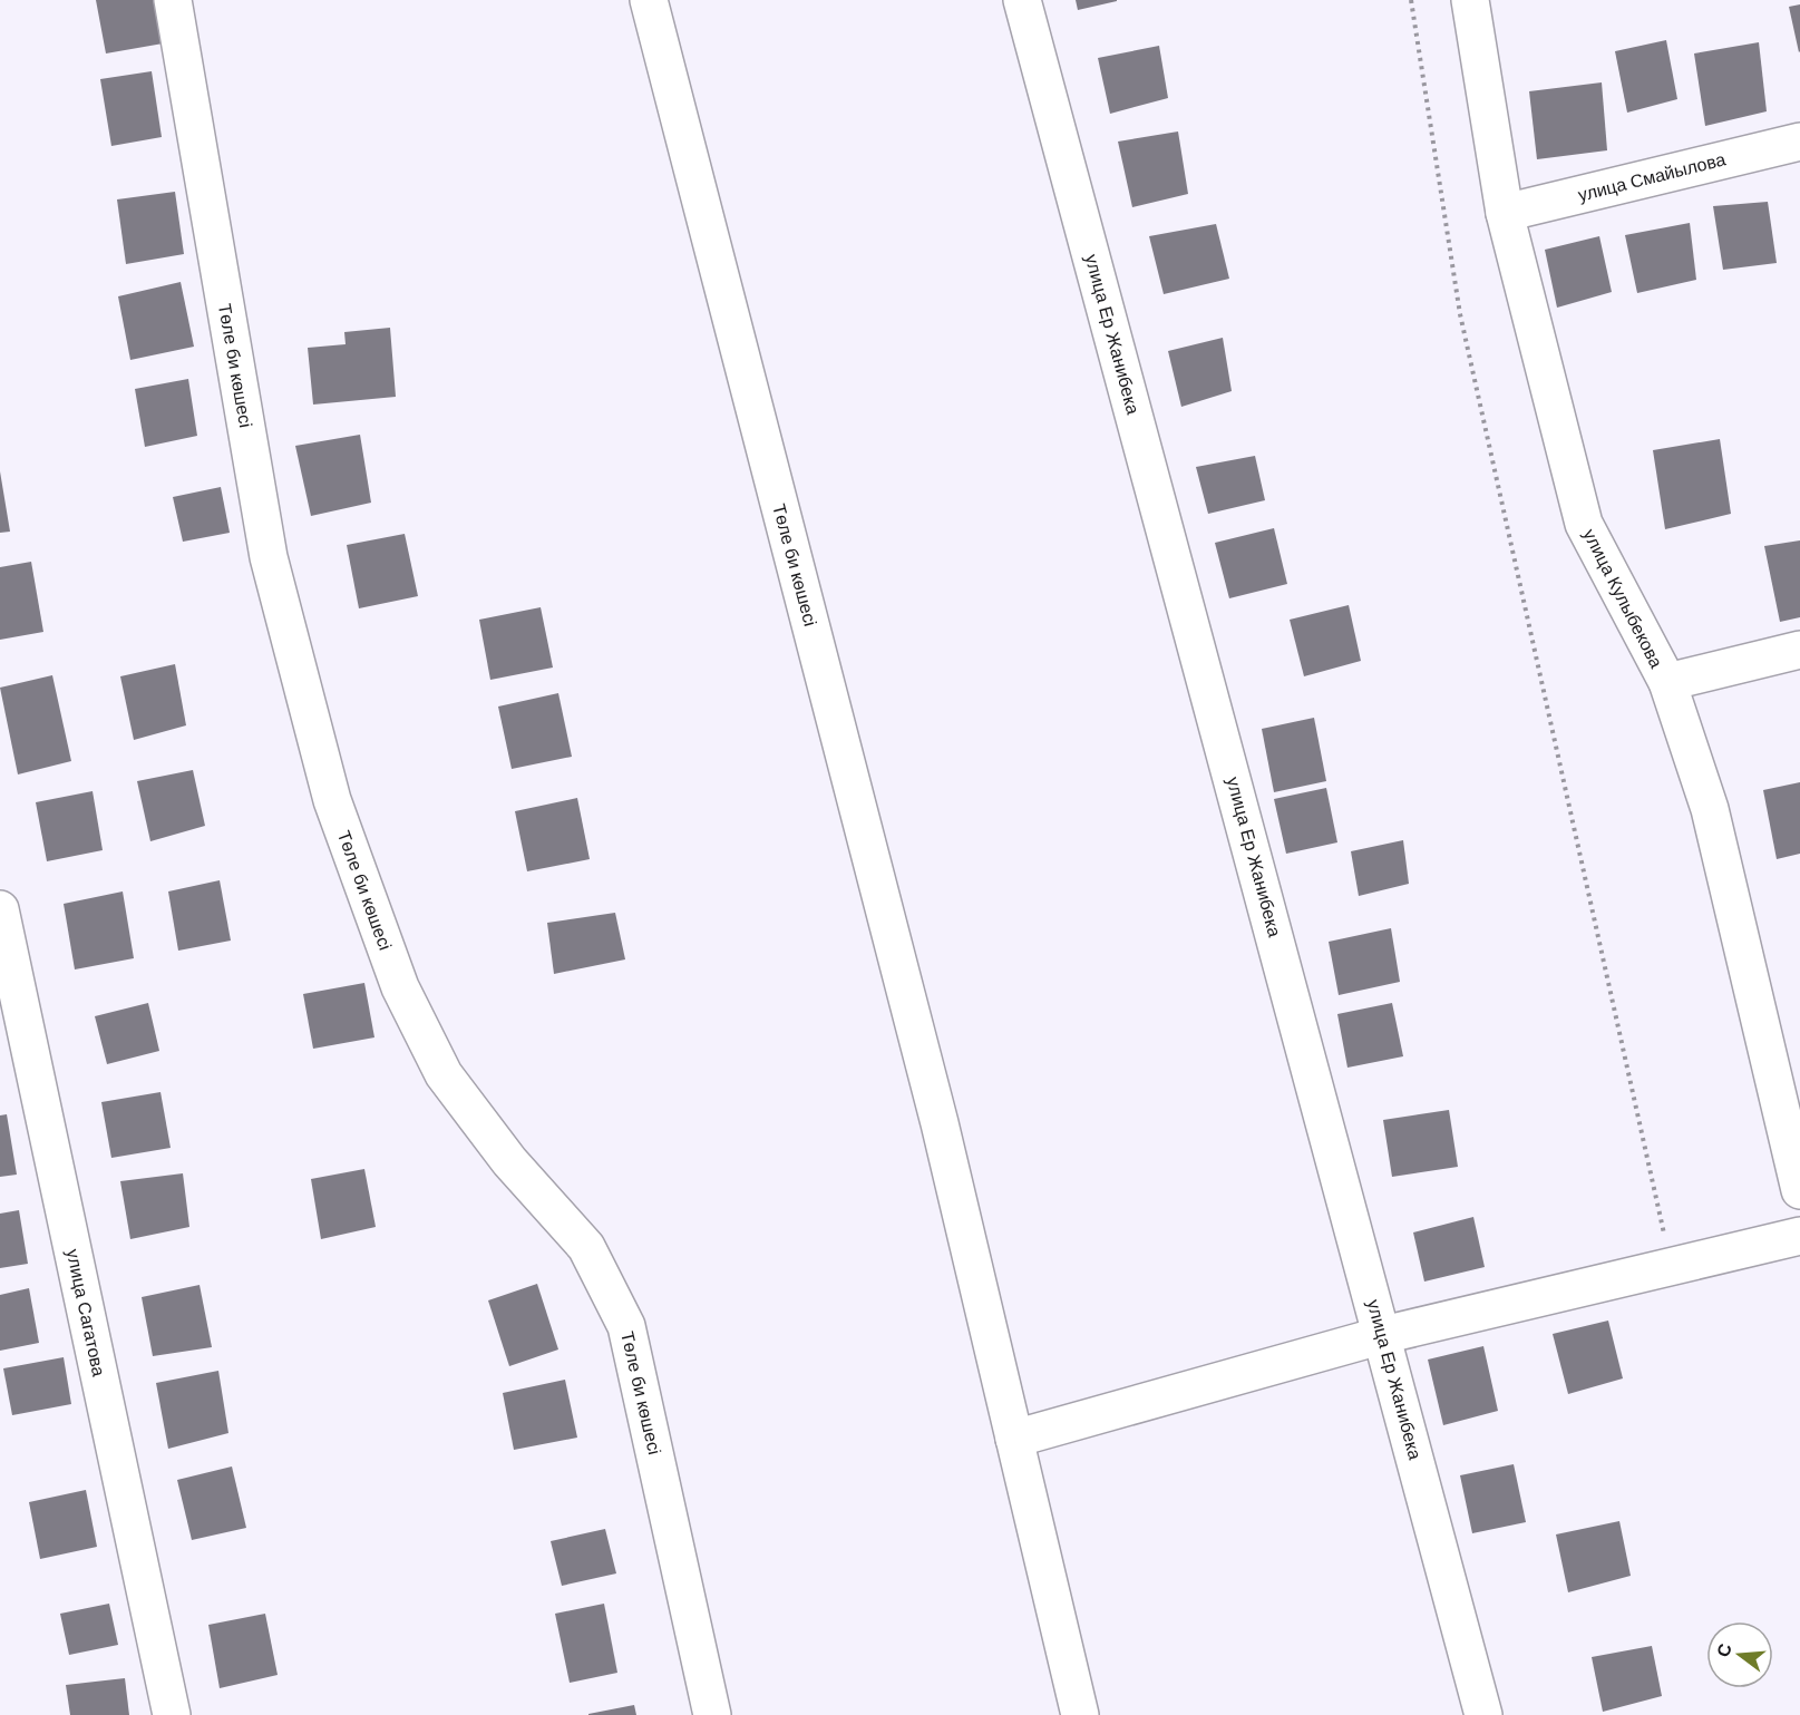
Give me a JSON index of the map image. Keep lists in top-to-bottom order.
{
  "streets": {
    "street": [
      "улица Смайылова",
      "улица Ер Жанибека",
      "Төле би көшесі",
      "улица Кулыбекова",
      "улица Сагатова"
    ]
  },
  "crossings": [
    ["улица Смайылова", "улица Кулыбекова"]
  ],
  "north": "left"
}
